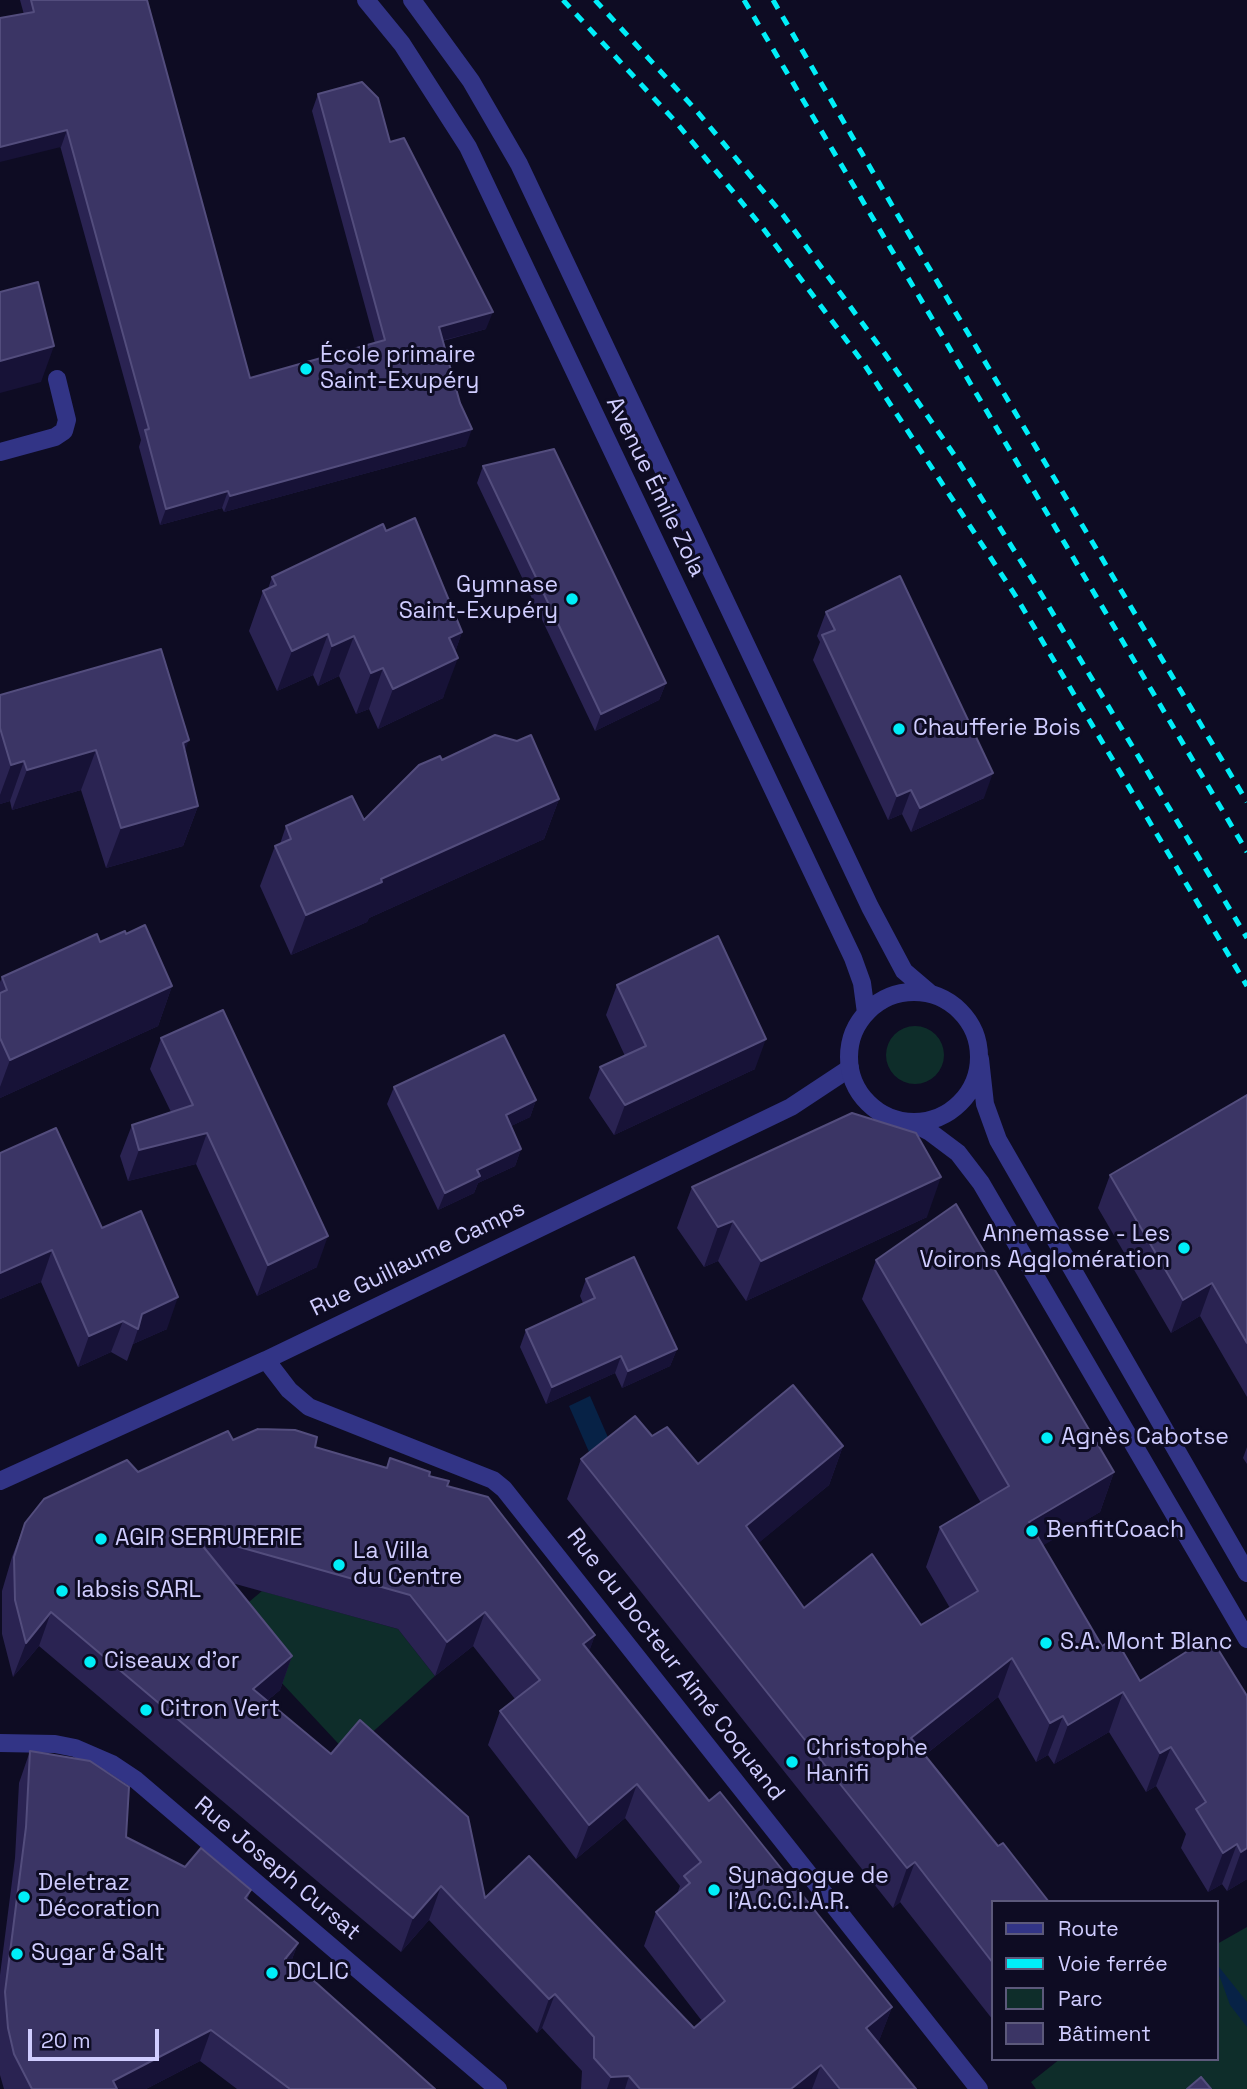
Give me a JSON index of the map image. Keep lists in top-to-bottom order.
{
  "streets": {
    "street": [
      "Avenue Émile Zola",
      "Rue Guillaume Camps",
      "Rue du Docteur Aimé Coquand",
      "Rue Joseph Cursat"
    ]
  },
  "crossings": [
    ["Avenue Émile Zola", "Rue Guillaume Camps"],
    ["Rue Guillaume Camps", "Rue du Docteur Aimé Coquand"]
  ],
  "places": [
    "École primaire Saint-Exupéry",
    "Gymnase Saint-Exupéry",
    "Chaufferie Bois",
    "Annemasse - Les Voirons Agglomération",
    "Agnès Cabotse",
    "BenfitCoach",
    "AGIR SERRURERIE",
    "La Villa du Centre",
    "Iabsis SARL",
    "S.A. Mont Blanc",
    "Ciseaux d'or",
    "Citron Vert",
    "Christophe Hanifi",
    "Synagogue de l'A.C.C.I.A.R.",
    "Deletraz Décoration",
    "Sugar & Salt",
    "DCLIC"
  ],
  "legend": [
    "Route",
    "Voie ferrée",
    "Parc",
    "Bâtiment"
  ],
  "scale_bar": "20 m"
}
